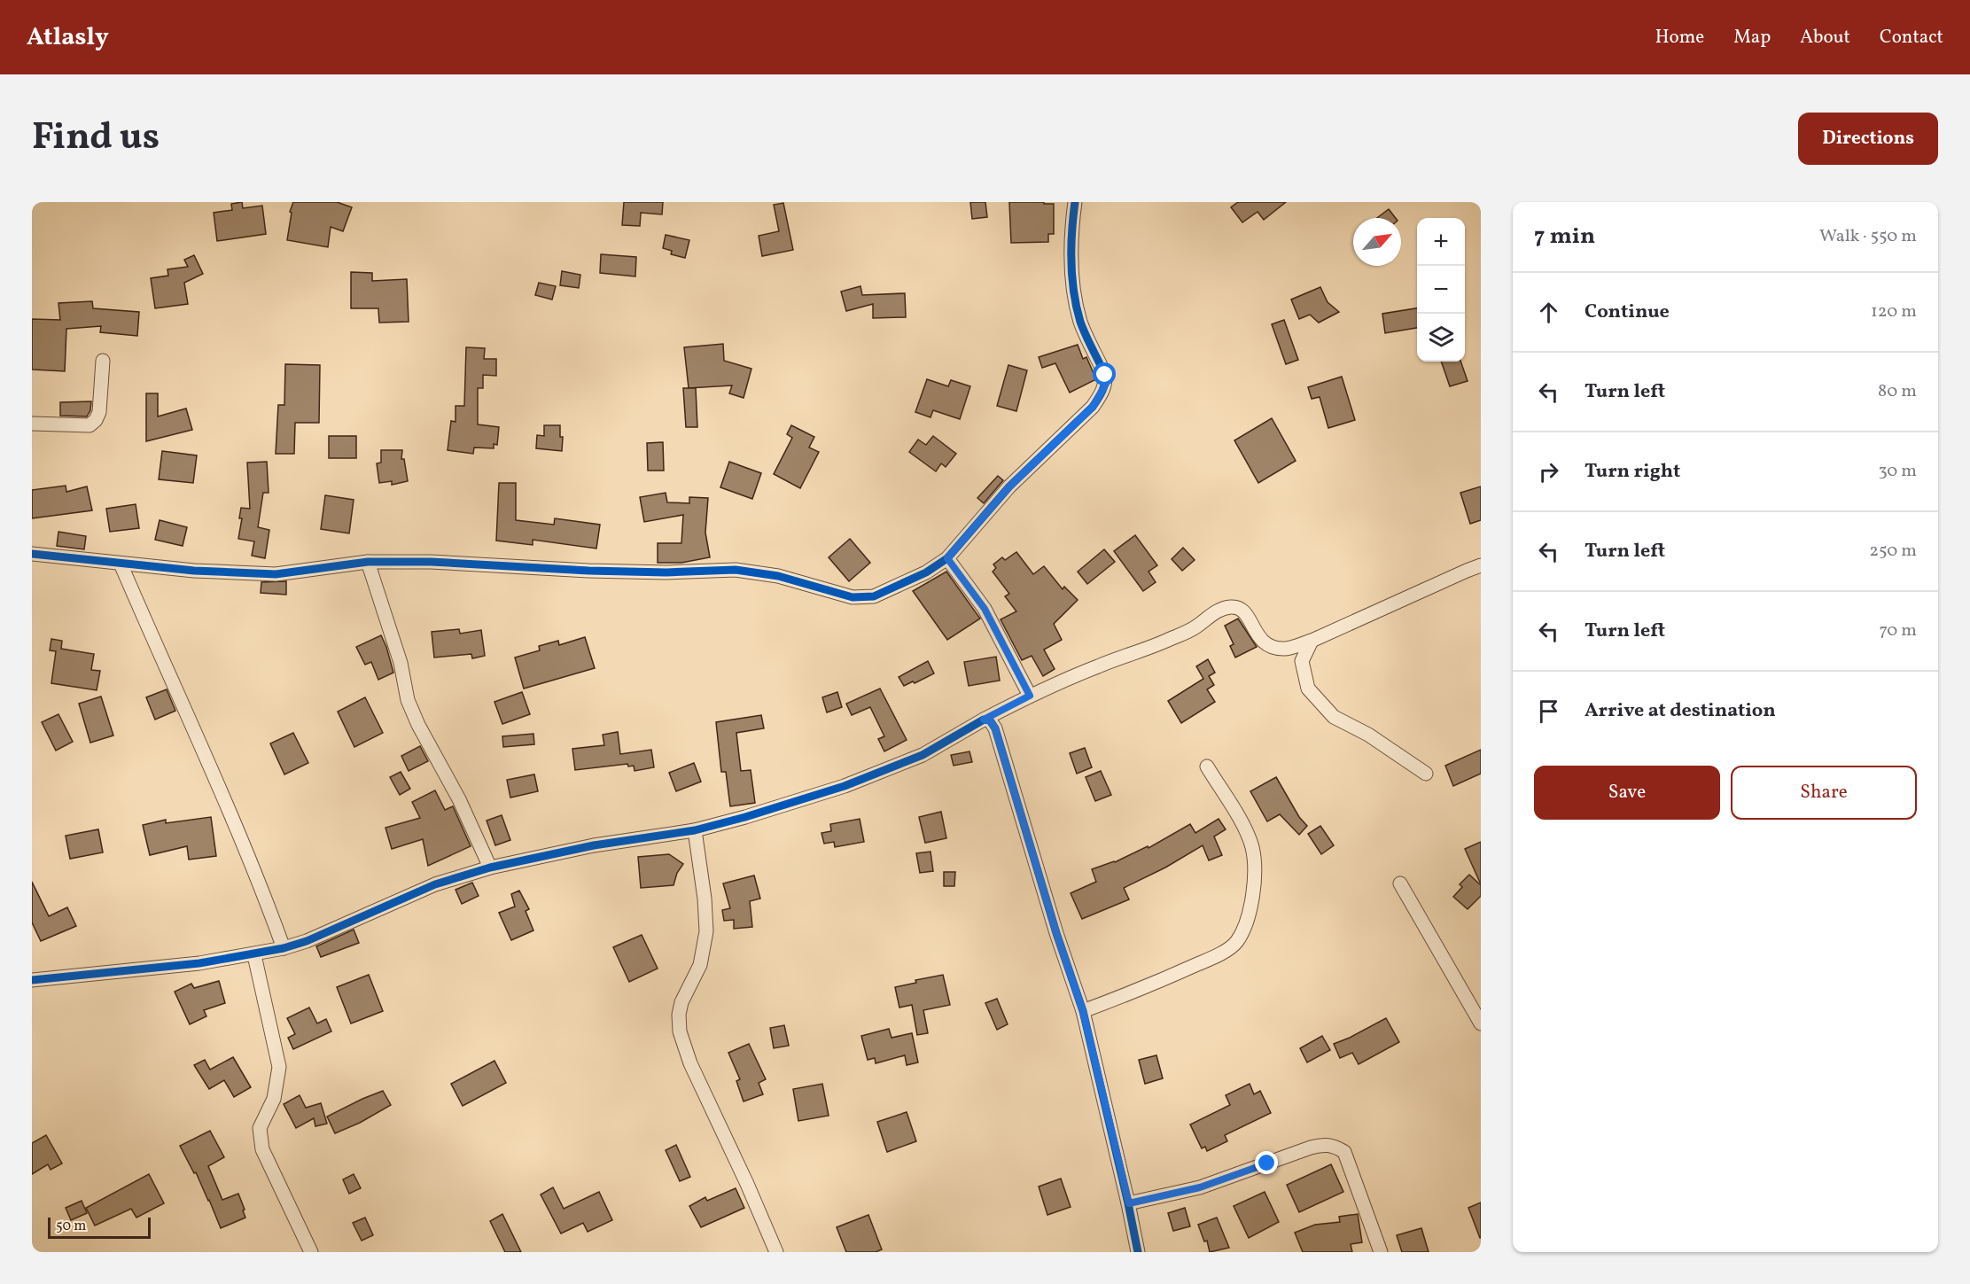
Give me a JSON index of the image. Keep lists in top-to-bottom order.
{
  "scale_bar": "50 m",
  "north": "top right",
  "page": {
    "header": "Atlasly",
    "nav": [
      "Home",
      "Map",
      "About",
      "Contact"
    ],
    "title": "Find us",
    "buttons": [
      "Directions",
      ["Save", "Share"]
    ],
    "heading": ["7 min", "Walk · 550 m"],
    "map_buttons": ["+", "−"],
    "list": [
      ["Continue", "120 m"],
      ["Turn left", "80 m"],
      ["Turn right", "30 m"],
      ["Turn left", "250 m"],
      ["Turn left", "70 m"],
      "Arrive at destination"
    ],
    "scale": "50 m"
  }
}
